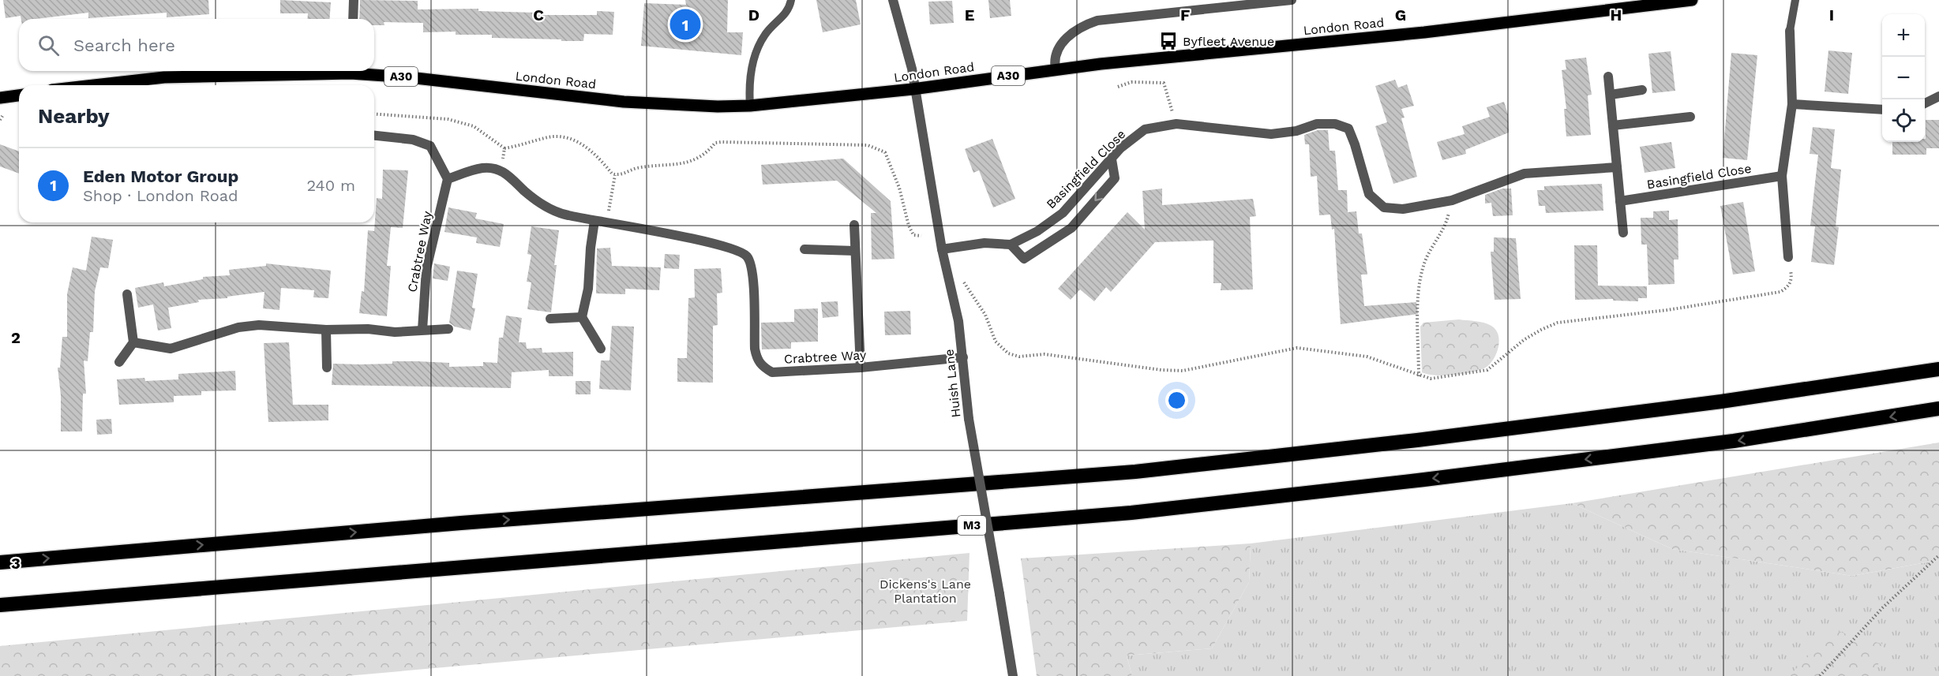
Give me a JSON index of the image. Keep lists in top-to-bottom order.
{
  "streets": {
    "highway": ["M3"],
    "main road": ["London Road", "A30"],
    "street": ["Basingfield Close", "Crabtree Way", "Huish Lane"]
  },
  "crossings": [
    ["London Road", "Huish Lane"],
    ["Crabtree Way", "Huish Lane"]
  ],
  "parks": ["Dickens's Lane Plantation"],
  "places": {
    "bus stop": ["Byfleet Avenue"]
  },
  "page": {
    "pins": "1",
    "map_buttons": ["+", "−"],
    "search": "Search here",
    "heading": "Nearby",
    "list": [
      {
        "mark": "1",
        "name": "Eden Motor Group",
        "note": "Shop · London Road",
        "value": "240 m"
      }
    ]
  },
  "grid": {
    "columns": [
      "C",
      "D",
      "E",
      "F",
      "G",
      "H",
      "I"
    ],
    "rows": ["2", "3"]
  }
}
